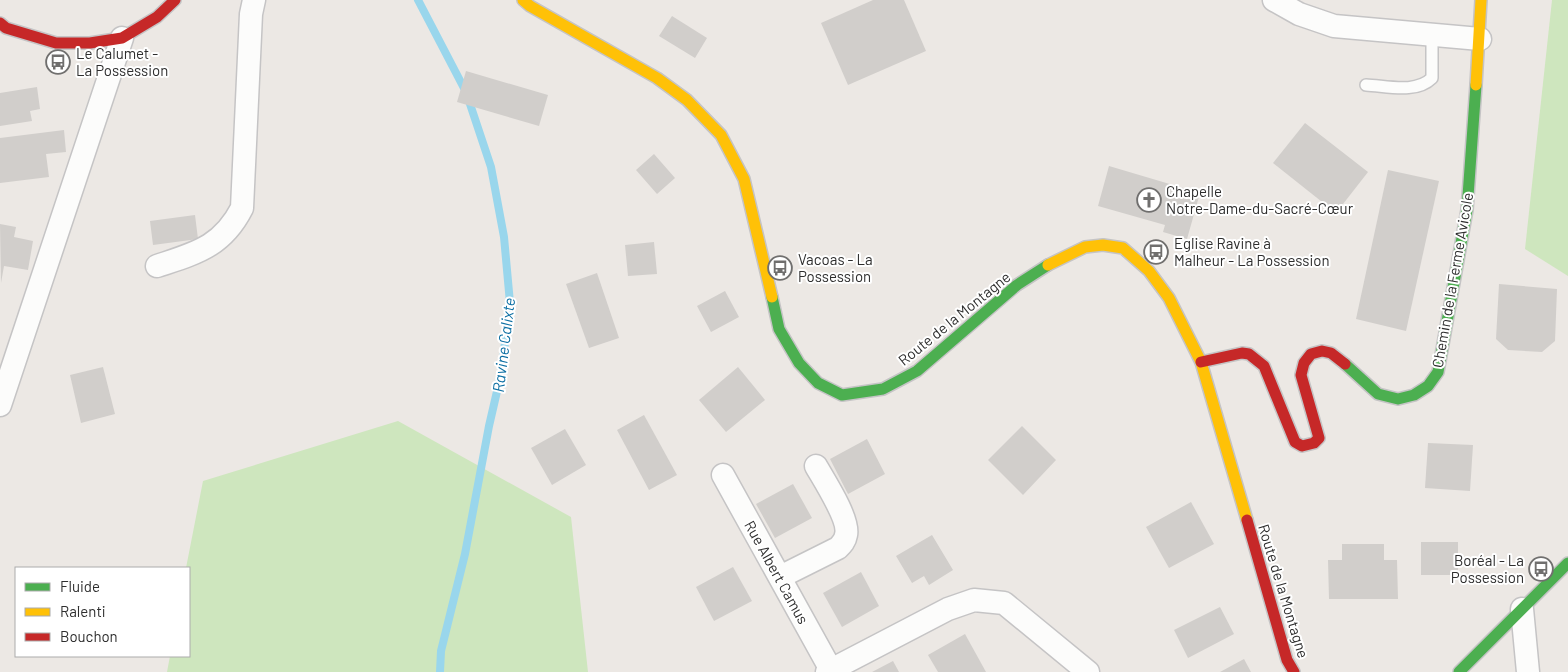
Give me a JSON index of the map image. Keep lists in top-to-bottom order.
{
  "streets": {
    "main road": ["Chemin de la Ferme Avicole", "Route de la Montagne"],
    "street": ["Rue Albert Camus"]
  },
  "crossings": [
    ["Chemin de la Ferme Avicole", "Route de la Montagne"]
  ],
  "water": ["Ravine Calixte"],
  "places": {
    "bus stop": [
      "Le Calumet - La Possession",
      "Eglise Ravine à Malheur - La Possession",
      "Vacoas - La Possession",
      "Boréal - La Possession"
    ],
    "church": ["Chapelle Notre-Dame-du-Sacré-Cœur"]
  },
  "legend": ["Fluide", "Ralenti", "Bouchon"]
}
